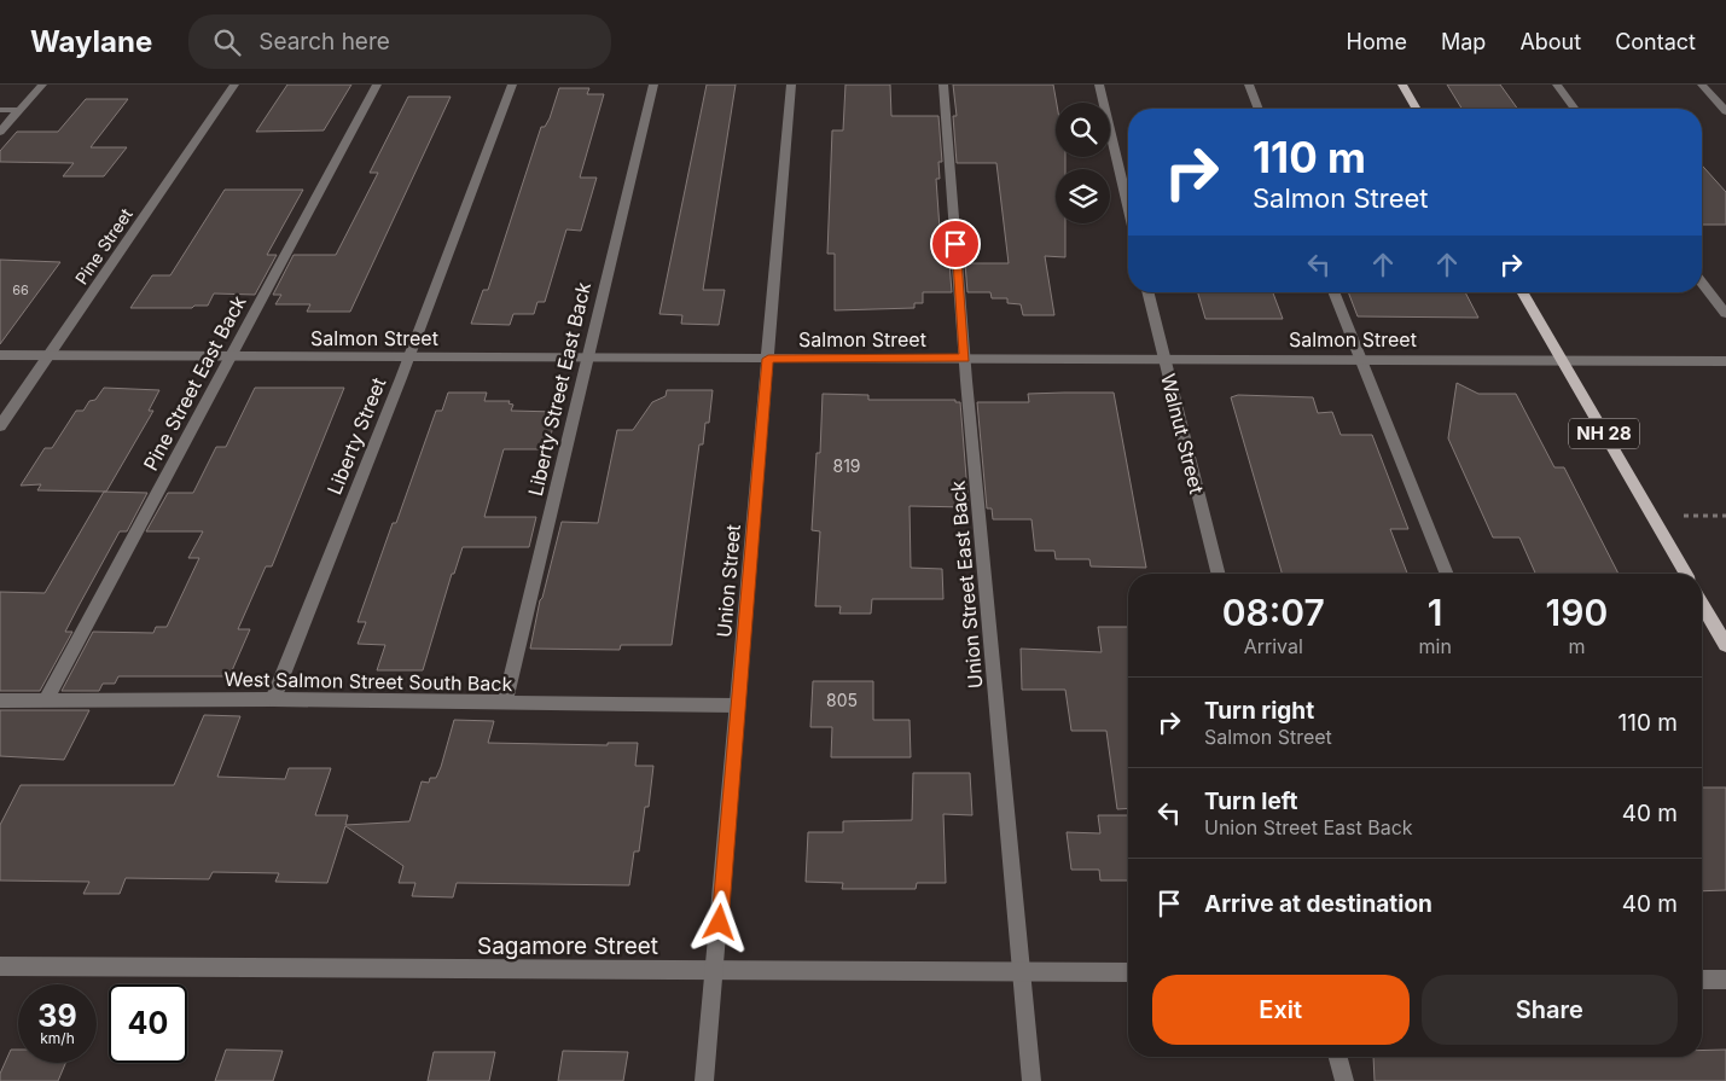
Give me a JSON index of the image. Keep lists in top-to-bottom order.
{
  "streets": {
    "main road": ["NH 28"],
    "street": [
      "Pine Street",
      "Salmon Street",
      "Pine Street East Back",
      "Liberty Street East Back",
      "Walnut Street",
      "Liberty Street",
      "Union Street",
      "Union Street East Back",
      "West Salmon Street South Back",
      "Sagamore Street"
    ]
  },
  "crossings": [
    ["Pine Street", "Salmon Street"],
    ["Salmon Street", "Pine Street East Back"],
    ["Salmon Street", "Liberty Street East Back"],
    ["Salmon Street", "Walnut Street"],
    ["Salmon Street", "NH 28"],
    ["Salmon Street", "Liberty Street"],
    ["Salmon Street", "Union Street"],
    ["Salmon Street", "Union Street East Back"],
    ["Pine Street East Back", "West Salmon Street South Back"],
    ["Liberty Street East Back", "West Salmon Street South Back"],
    ["Liberty Street", "West Salmon Street South Back"],
    ["Union Street", "West Salmon Street South Back"],
    ["Union Street", "Sagamore Street"],
    ["Union Street East Back", "Sagamore Street"]
  ],
  "house_numbers": ["66", "819", "805"],
  "page": {
    "header": "Waylane",
    "search": "Search here",
    "nav": [
      "Home",
      "Map",
      "About",
      "Contact"
    ],
    "turn": ["110 m", "Salmon Street"],
    "eta": [
      "08:07",
      "Arrival",
      "1",
      "min",
      "190",
      "m"
    ],
    "list": [
      {
        "name": "Turn right",
        "note": "Salmon Street",
        "value": "110 m"
      },
      {
        "name": "Turn left",
        "note": "Union Street East Back",
        "value": "40 m"
      },
      {
        "name": "Arrive at destination",
        "value": "40 m"
      }
    ],
    "buttons": ["Exit", "Share"],
    "speed": "39 km/h",
    "limit": "40"
  }
}
